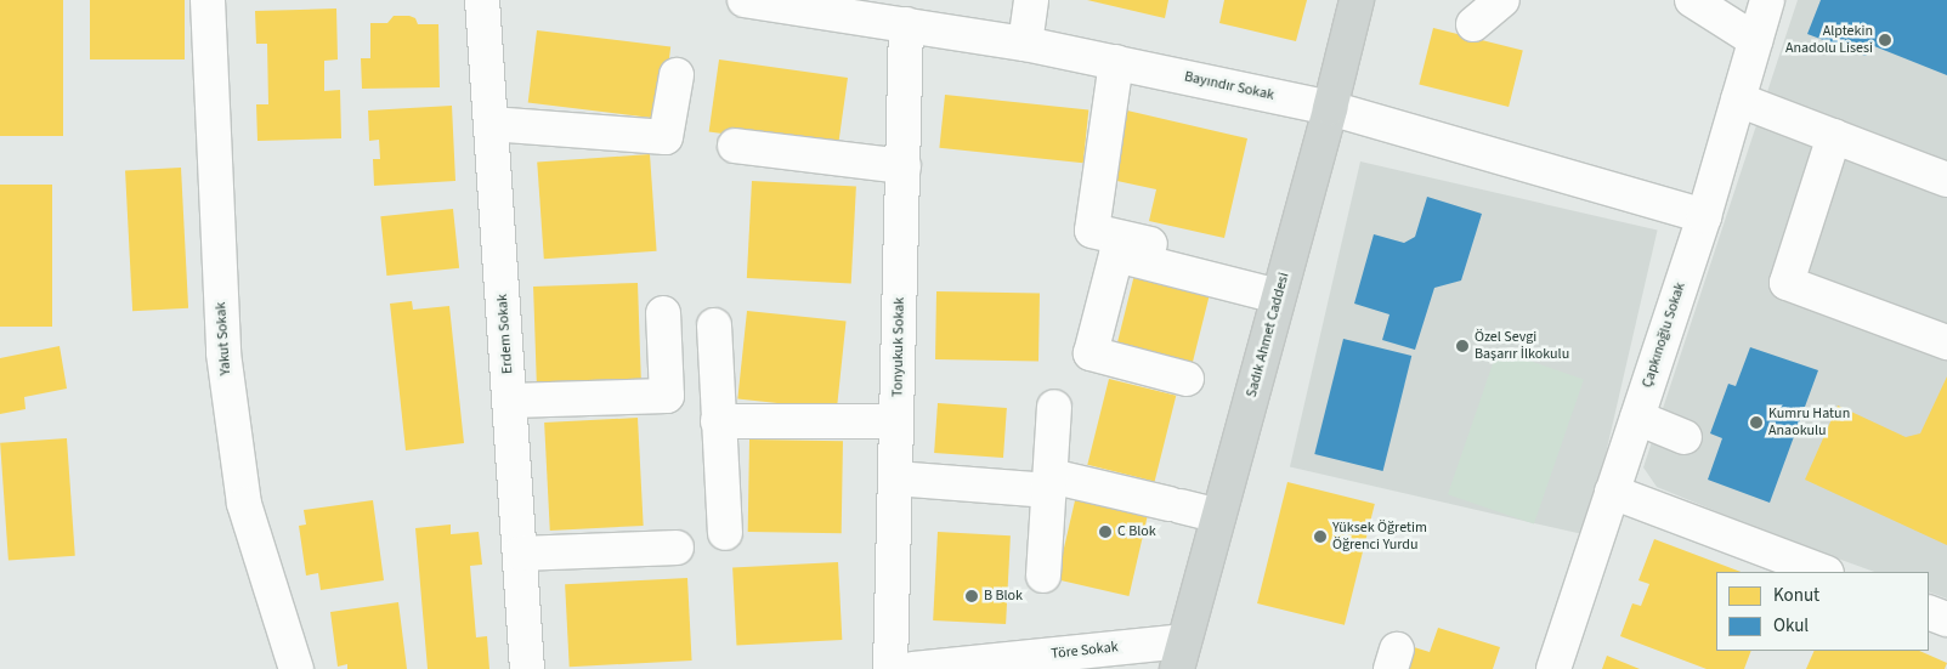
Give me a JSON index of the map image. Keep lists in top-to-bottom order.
{
  "streets": {
    "main road": ["Sadık Ahmet Caddesi"],
    "street": [
      "Bayındır Sokak",
      "Erdem Sokak",
      "Çapkınoğlu Sokak",
      "Yakut Sokak",
      "Tonyukuk Sokak",
      "Töre Sokak"
    ]
  },
  "crossings": [
    ["Bayındır Sokak", "Sadık Ahmet Caddesi"],
    ["Bayındır Sokak", "Çapkınoğlu Sokak"],
    ["Bayındır Sokak", "Tonyukuk Sokak"],
    ["Sadık Ahmet Caddesi", "Töre Sokak"]
  ],
  "places": [
    "Alptekin Anadolu Lisesi",
    "Özel Sevgi Başarır İlkokulu",
    "Kumru Hatun Anaokulu",
    "C Blok",
    "Yüksek Öğretim Öğrenci Yurdu",
    "B Blok"
  ],
  "legend": ["Konut", "Okul"]
}
